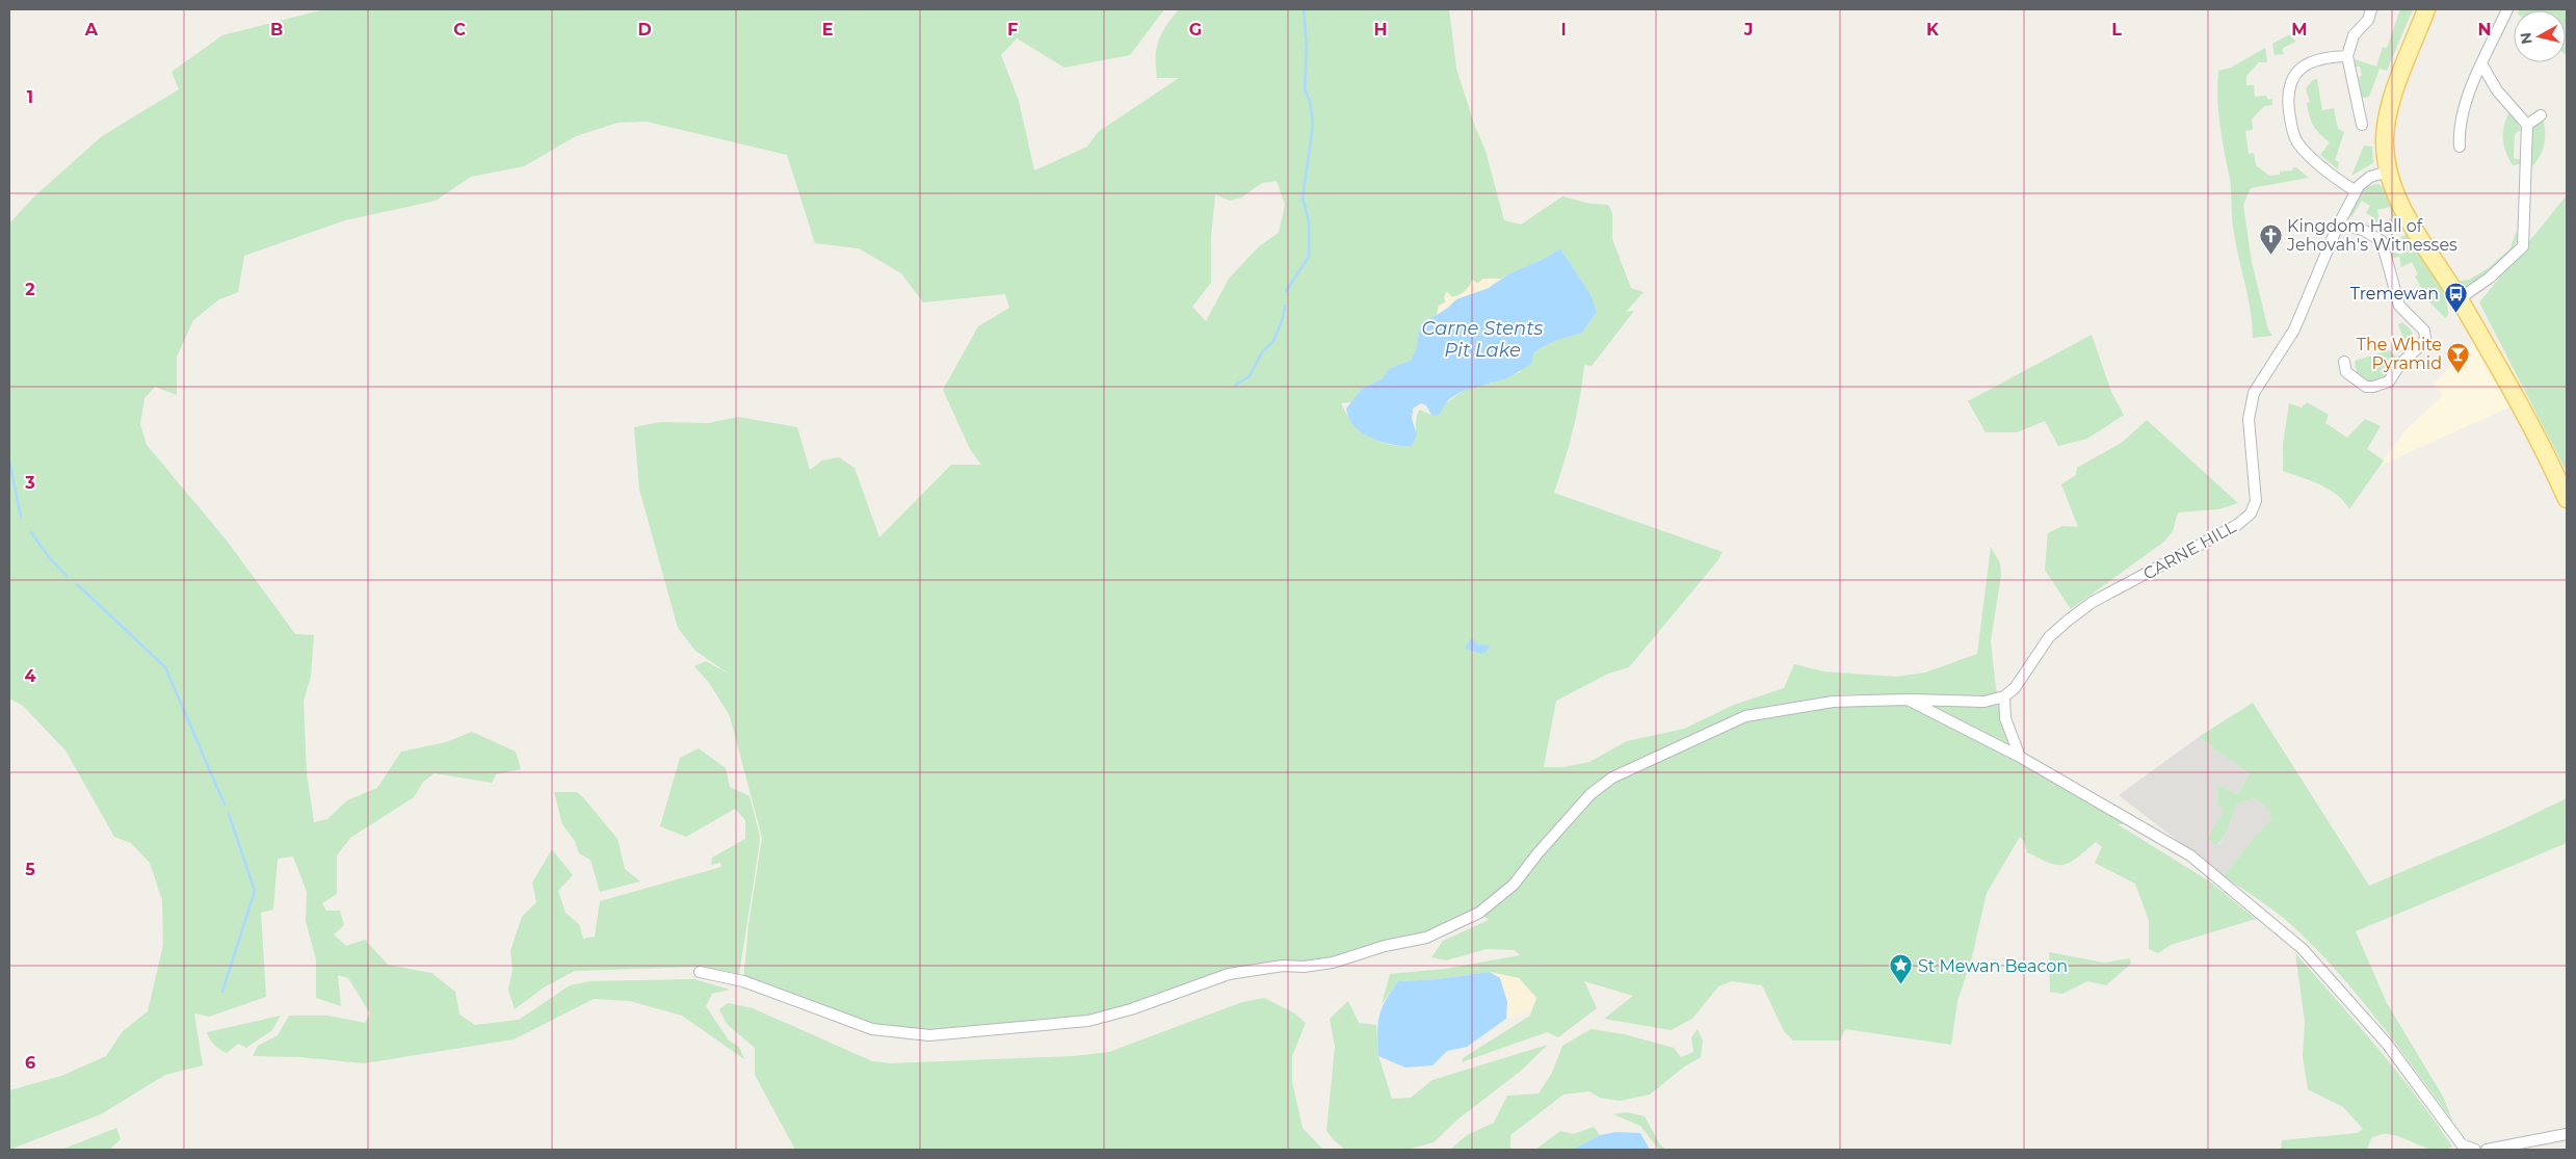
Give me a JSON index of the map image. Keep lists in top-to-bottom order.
{
  "streets": {
    "street": ["CARNE HILL"]
  },
  "water": ["Carne Stents Pit Lake"],
  "places": {
    "church": ["Kingdom Hall of Jehovah's Witnesses"],
    "bus stop": ["Tremewan"],
    "bar": ["The White Pyramid"],
    "place": ["St Mewan Beacon"]
  },
  "north": "left",
  "grid": {
    "columns": [
      "A",
      "B",
      "C",
      "D",
      "E",
      "F",
      "G",
      "H",
      "I",
      "J",
      "K",
      "L",
      "M",
      "N"
    ],
    "rows": [
      "1",
      "2",
      "3",
      "4",
      "5",
      "6"
    ]
  }
}
